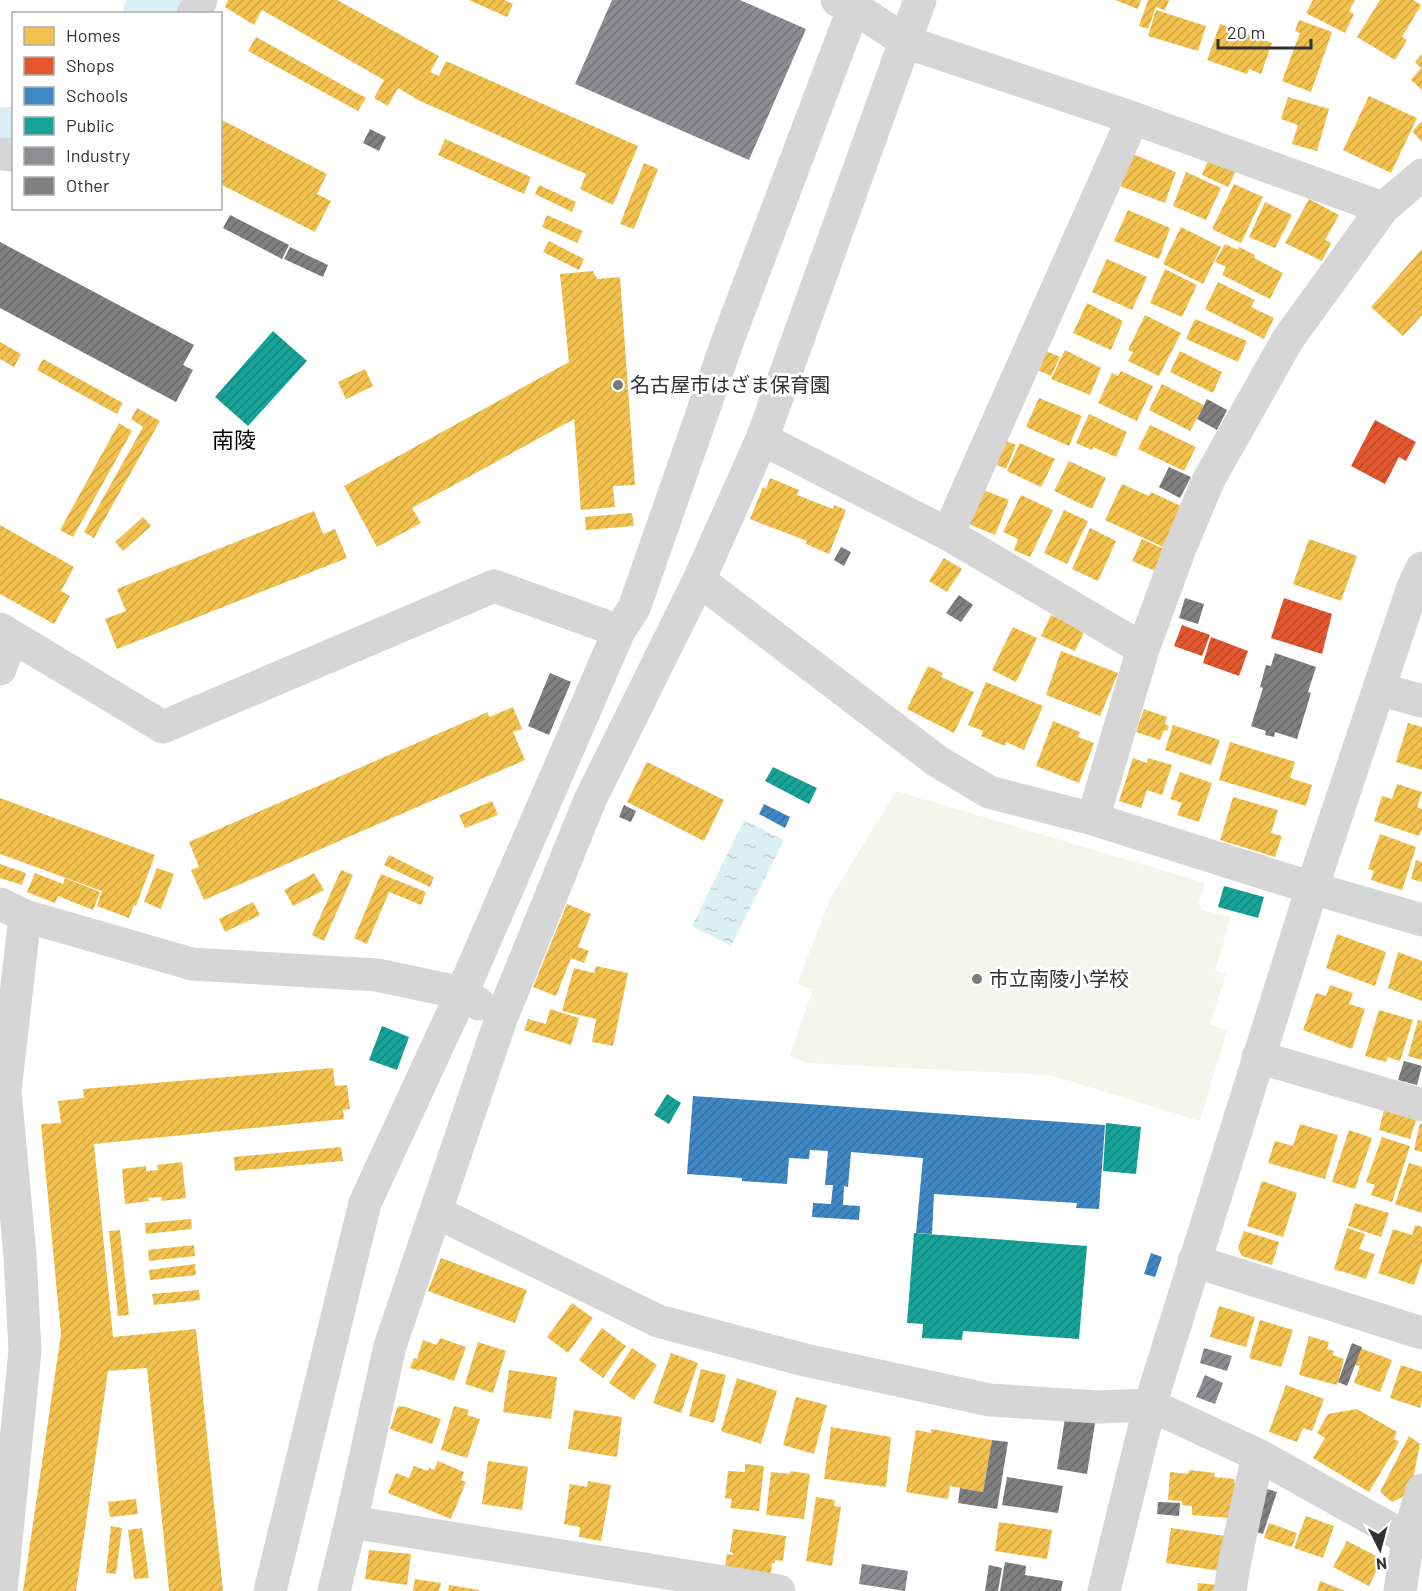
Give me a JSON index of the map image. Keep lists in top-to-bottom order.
{
  "districts": ["南陵"],
  "places": ["名古屋市はざま保育園", "市立南陵小学校"],
  "legend": [
    "Homes",
    "Shops",
    "Schools",
    "Public",
    "Industry",
    "Other"
  ],
  "scale_bar": "20 m",
  "north": "bottom"
}
